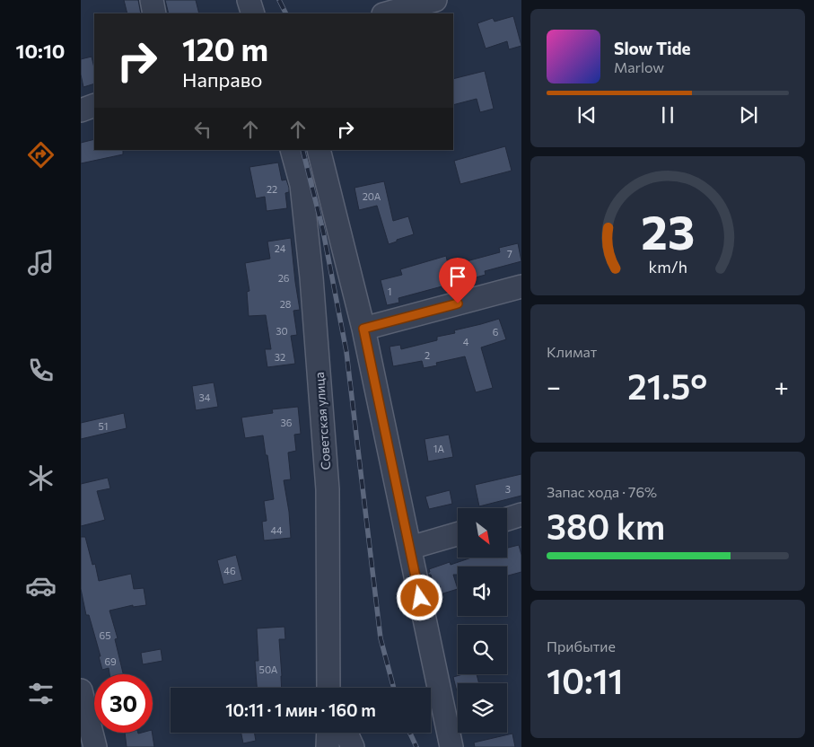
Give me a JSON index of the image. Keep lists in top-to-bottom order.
{
  "streets": {
    "street": ["Советская улица"]
  },
  "house_numbers": [
    "22",
    "20А",
    "24",
    "7",
    "26",
    "1",
    "28",
    "30",
    "6",
    "4",
    "2",
    "32",
    "34",
    "36",
    "51",
    "1А",
    "3",
    "44",
    "46",
    "65",
    "69",
    "50А"
  ],
  "north": "bottom right",
  "page": {
    "tabs": "10:10",
    "turn": ["120 m", "Направо"],
    "song": ["Slow Tide", "Marlow"],
    "tile": [
      "Климат",
      ["Запас хода · 76%", "380 km"],
      ["Прибытие", "10:11"]
    ],
    "heat": ["−", "21.5°", "+"],
    "limit": "30",
    "trip": "10:11 · 1 мин · 160 m",
    "gauge": ["23", "km/h"]
  }
}
